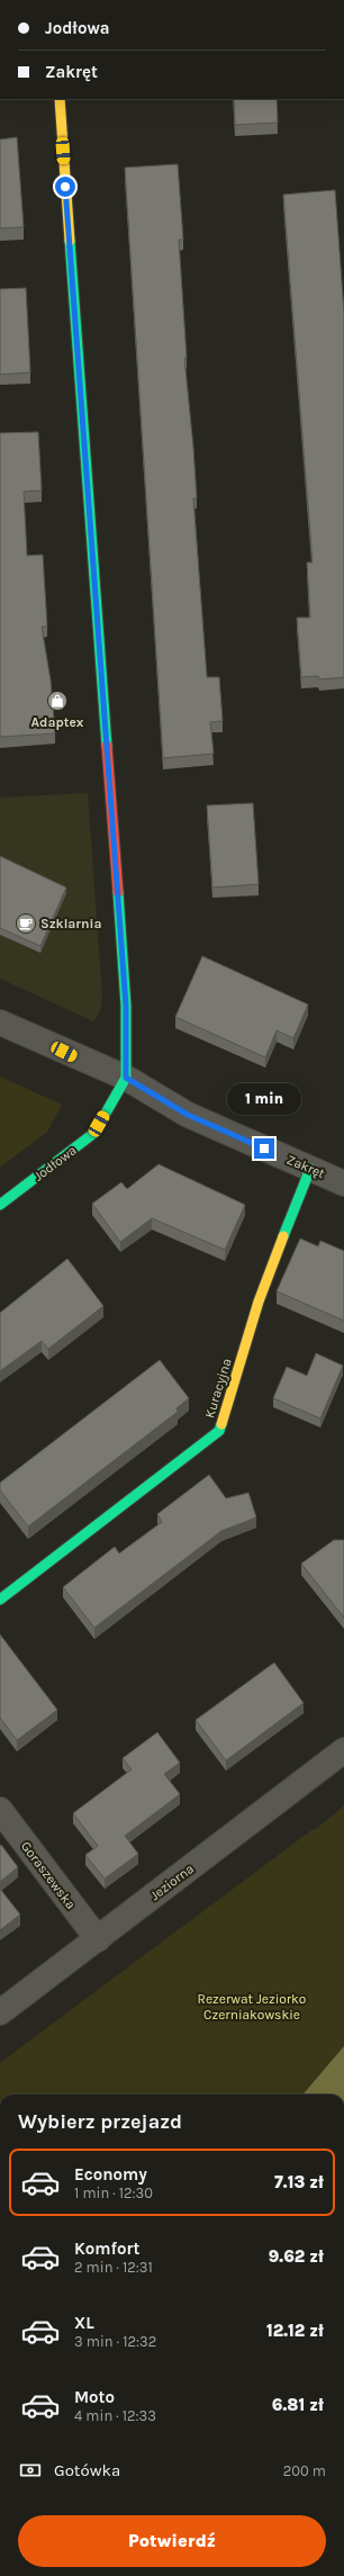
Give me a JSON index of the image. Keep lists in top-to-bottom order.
{
  "streets": {
    "street": [
      "Jodłowa",
      "Zakręt",
      "Kuracyjna",
      "Goraszewska",
      "Jeziorna"
    ]
  },
  "crossings": [
    ["Jodłowa", "Zakręt"],
    ["Zakręt", "Kuracyjna"],
    ["Goraszewska", "Jeziorna"]
  ],
  "parks": ["Rezerwat Jeziorko Czerniakowskie"],
  "places": {
    "shop": ["Adaptex"],
    "cafe": ["Szklarnia"]
  },
  "page": {
    "banner": ["Jodłowa", "Zakręt"],
    "bubble": "1 min",
    "heading": "Wybierz przejazd",
    "list": [
      {
        "name": "Economy",
        "note": "1 min · 12:30",
        "value": "7.13 zł"
      },
      {
        "name": "Komfort",
        "note": "2 min · 12:31",
        "value": "9.62 zł"
      },
      {
        "name": "XL",
        "note": "3 min · 12:32",
        "value": "12.12 zł"
      },
      {
        "name": "Moto",
        "note": "4 min · 12:33",
        "value": "6.81 zł"
      }
    ],
    "pay": ["Gotówka", "200 m"],
    "buttons": "Potwierdź"
  }
}
